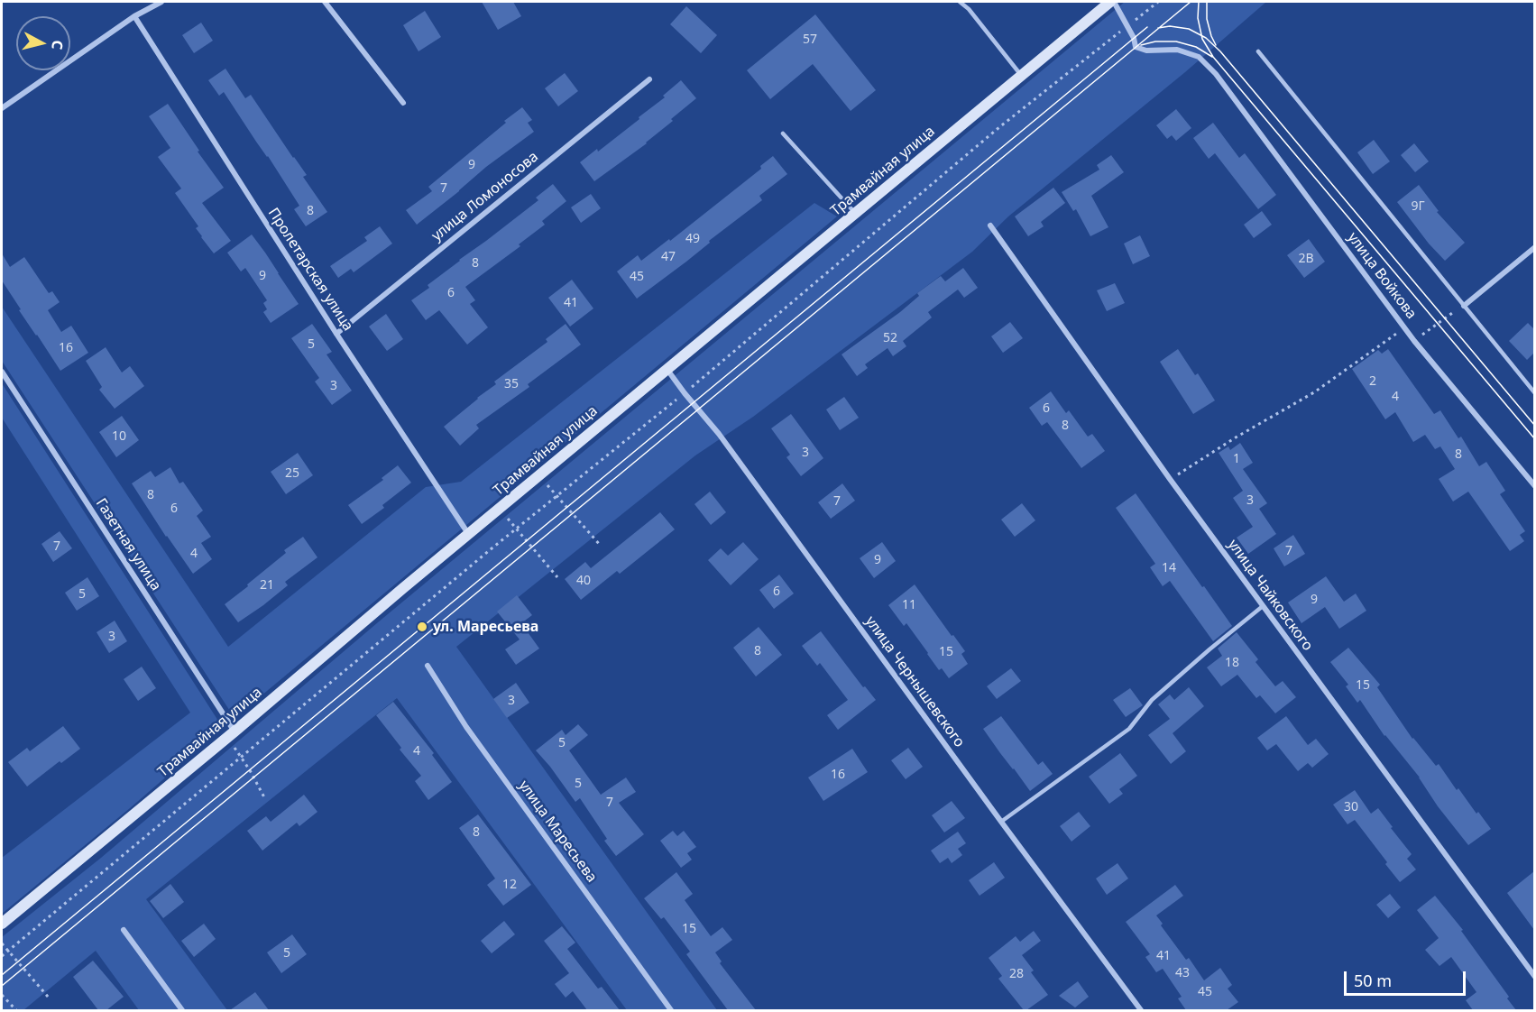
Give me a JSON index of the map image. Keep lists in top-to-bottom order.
{
  "streets": {
    "main road": ["Трамвайная улица"],
    "street": [
      "улица Ломоносова",
      "Пролетарская улица",
      "улица Войкова",
      "Газетная улица",
      "улица Чайковского",
      "улица Чернышевского",
      "улица Маресьева"
    ]
  },
  "crossings": [
    ["Трамвайная улица", "Пролетарская улица"],
    ["Трамвайная улица", "Газетная улица"],
    ["Трамвайная улица", "улица Чернышевского"],
    ["улица Ломоносова", "Пролетарская улица"]
  ],
  "places": ["ул. Маресьева"],
  "house_numbers": [
    "57",
    "9",
    "7",
    "9Г",
    "8",
    "49",
    "47",
    "2В",
    "8",
    "9",
    "45",
    "6",
    "41",
    "52",
    "5",
    "16",
    "2",
    "35",
    "3",
    "4",
    "6",
    "8",
    "10",
    "3",
    "8",
    "1",
    "25",
    "8",
    "3",
    "7",
    "6",
    "7",
    "7",
    "4",
    "9",
    "14",
    "40",
    "21",
    "6",
    "5",
    "9",
    "11",
    "3",
    "8",
    "15",
    "18",
    "15",
    "3",
    "5",
    "4",
    "16",
    "5",
    "7",
    "30",
    "8",
    "12",
    "15",
    "5",
    "41",
    "43",
    "28",
    "45"
  ],
  "scale_bar": "50 m",
  "north": "right"
}
